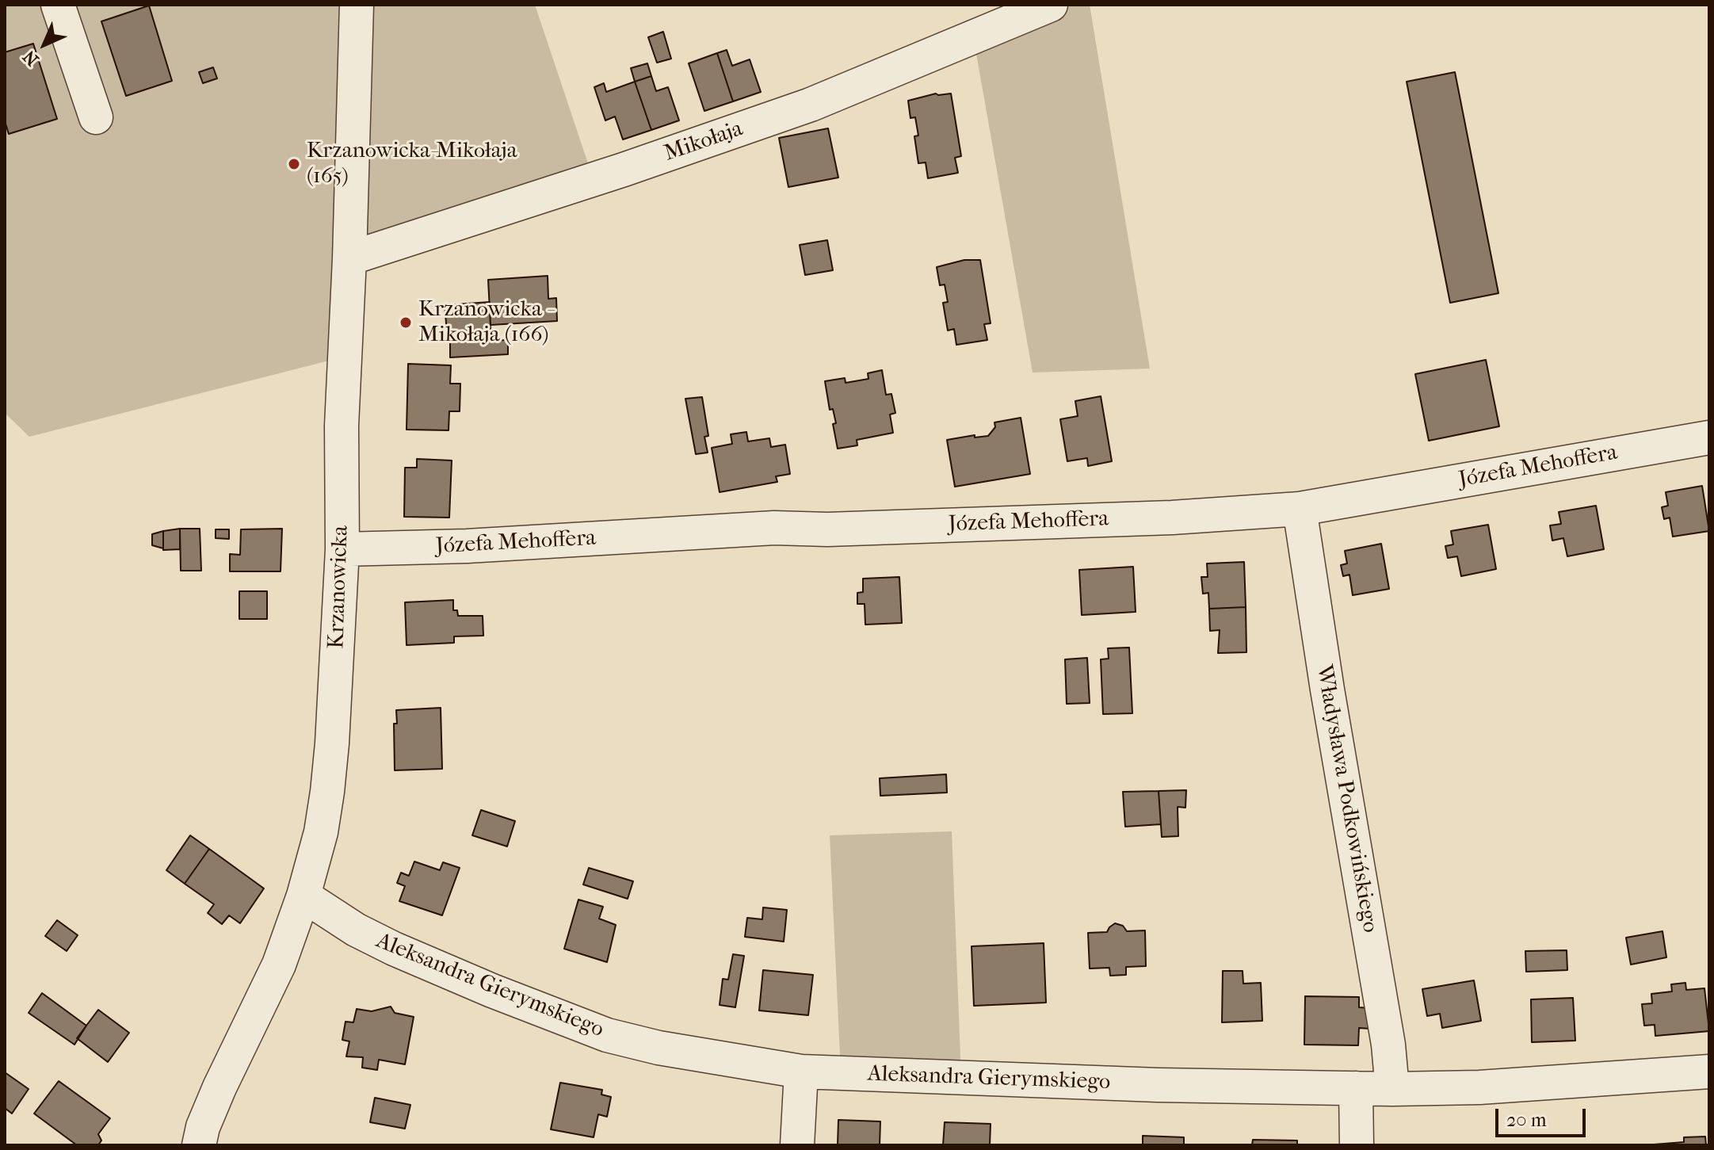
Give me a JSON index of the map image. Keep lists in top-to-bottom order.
{
  "streets": {
    "street": [
      "Mikołaja",
      "Józefa Mehoffera",
      "Krzanowicka",
      "Władysława Podkowińskiego",
      "Aleksandra Gierymskiego"
    ]
  },
  "crossings": [
    ["Mikołaja", "Krzanowicka"],
    ["Józefa Mehoffera", "Krzanowicka"],
    ["Józefa Mehoffera", "Władysława Podkowińskiego"],
    ["Krzanowicka", "Aleksandra Gierymskiego"],
    ["Władysława Podkowińskiego", "Aleksandra Gierymskiego"]
  ],
  "places": ["Krzanowicka-Mikołaja (165)", "Krzanowicka - Mikołaja (166)"],
  "scale_bar": "20 m",
  "north": "bottom left"
}
